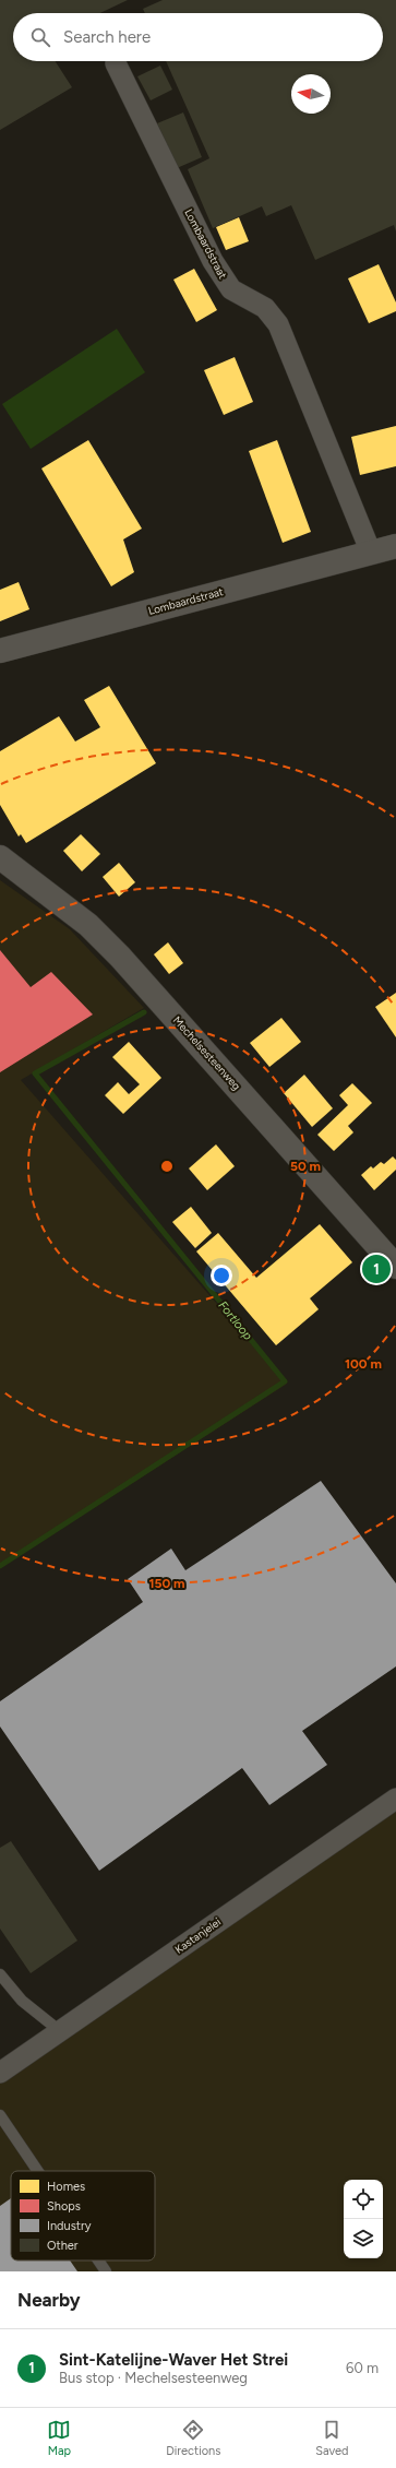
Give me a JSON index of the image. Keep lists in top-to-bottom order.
{
  "streets": {
    "street": ["Lombaardstraat", "Mechelsesteenweg", "Kastanjelei"]
  },
  "water": ["Fortloop"],
  "legend": [
    "Homes",
    "Shops",
    "Industry",
    "Other"
  ],
  "north": "left",
  "page": {
    "search": "Search here",
    "pins": "1",
    "heading": "Nearby",
    "list": [
      {
        "mark": "1",
        "name": "Sint-Katelijne-Waver Het Strei",
        "note": "Bus stop · Mechelsesteenweg",
        "value": "60 m"
      }
    ],
    "nav": ["Map", "Directions", "Saved"]
  },
  "rings": ["50 m", "100 m", "150 m"]
}
